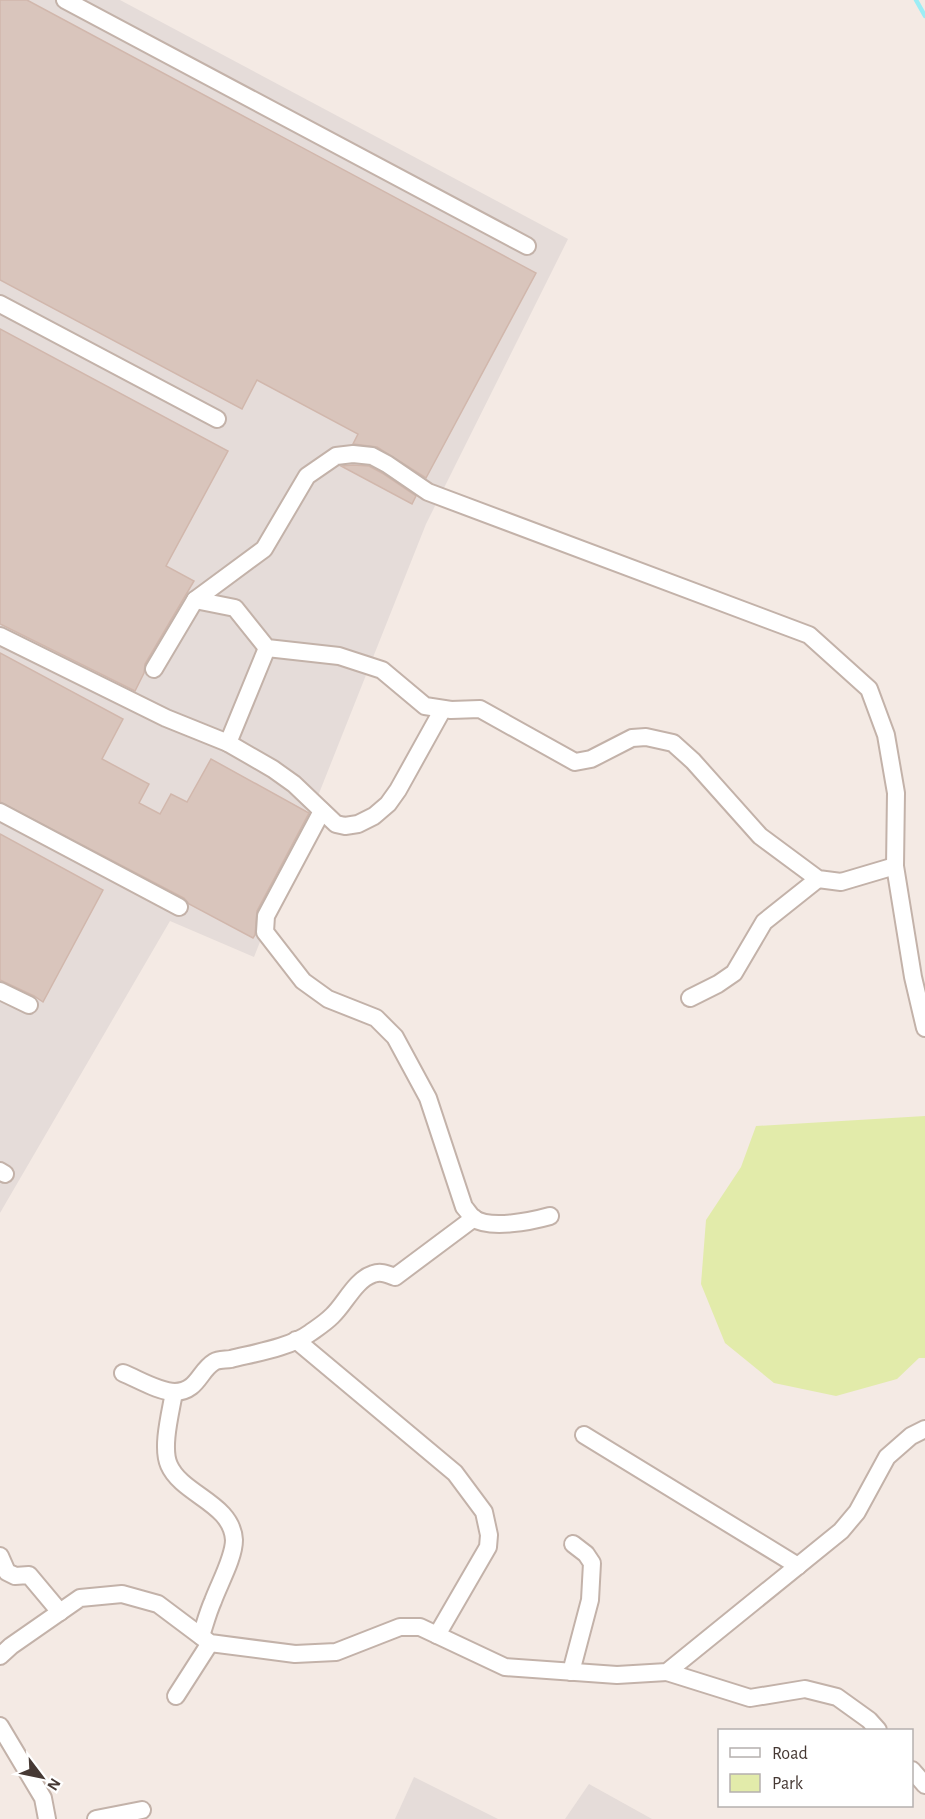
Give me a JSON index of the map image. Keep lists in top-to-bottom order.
{
  "legend": ["Road", "Park"],
  "north": "bottom right"
}
